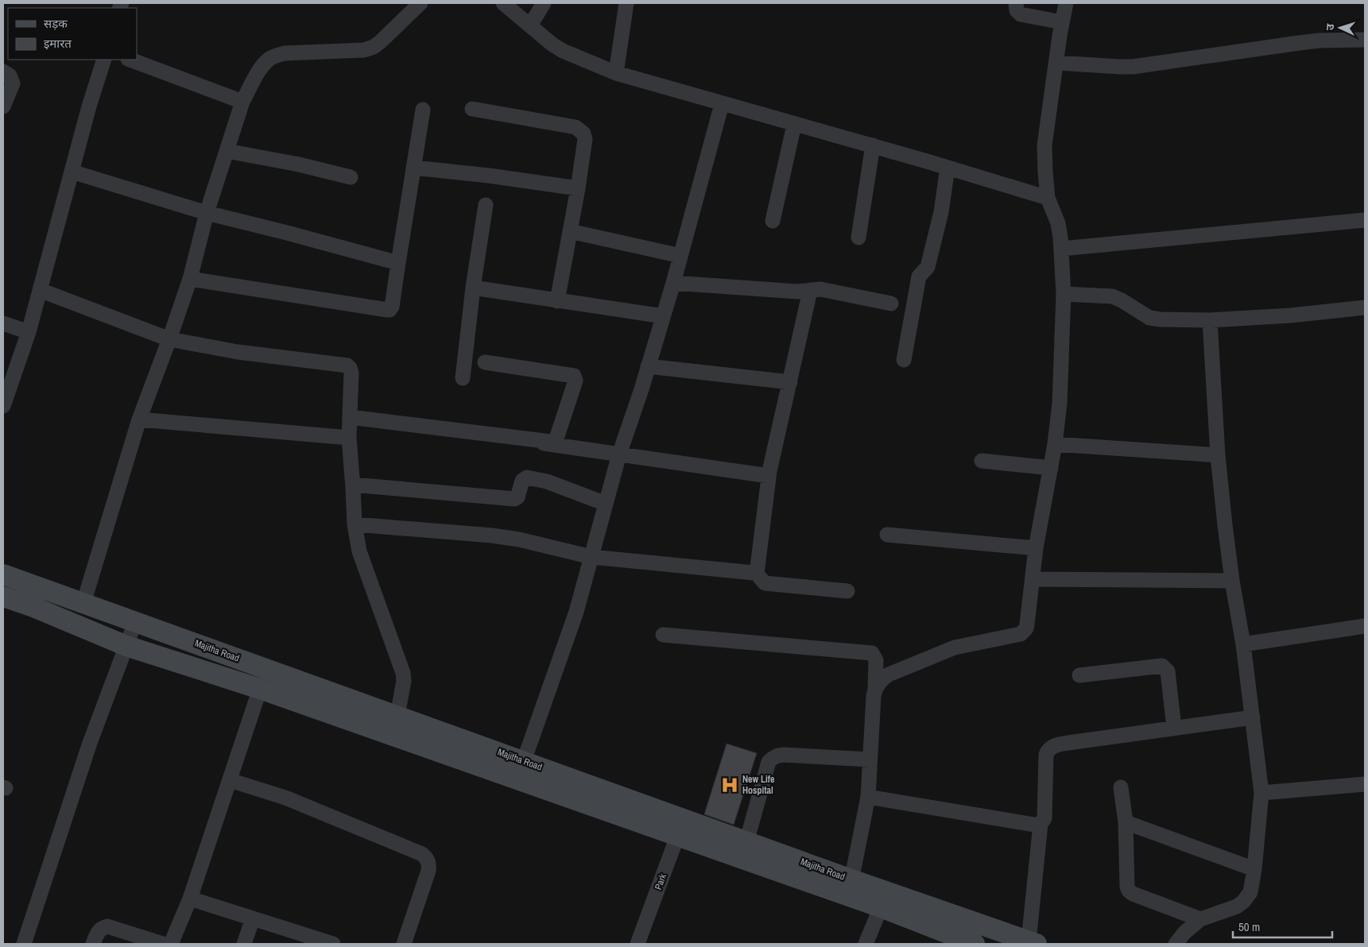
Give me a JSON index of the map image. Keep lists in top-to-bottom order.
{
  "streets": {
    "main road": ["Majitha Road"],
    "street": ["Park"]
  },
  "crossings": [
    ["Majitha Road", "Park"]
  ],
  "places": {
    "hospital": ["New Life Hospital"]
  },
  "legend": ["सड़क", "इमारत"],
  "scale_bar": "50 m",
  "north": "left"
}
